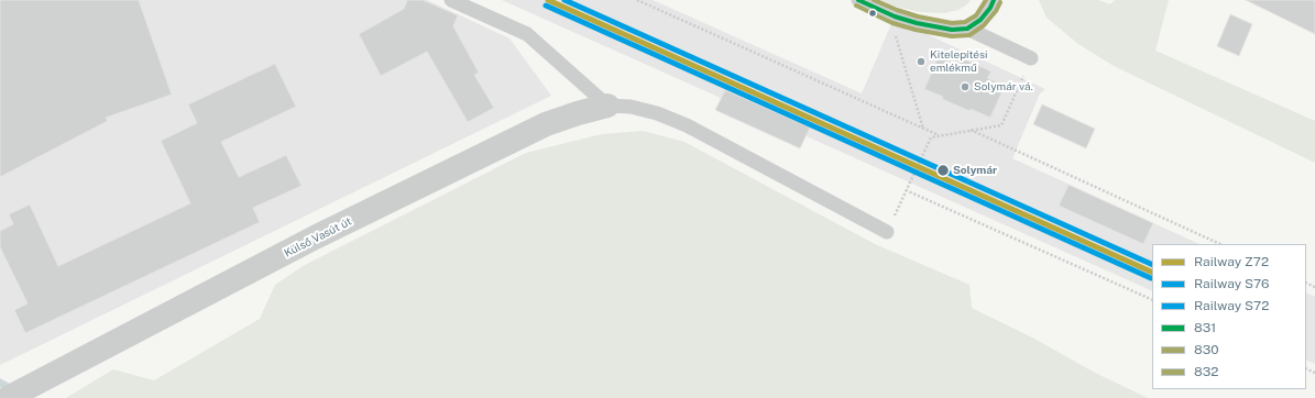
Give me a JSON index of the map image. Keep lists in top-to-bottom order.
{
  "streets": {
    "street": ["Külső Vasút út"]
  },
  "places": ["Kitelepítési emlékmű", "Solymár vá.", "Solymár"],
  "lines": [
    "rail line Z72",
    "rail line S72",
    "transit line 831",
    "transit line 832",
    "transit line 830",
    "rail line S76"
  ],
  "legend": [
    "Railway Z72",
    "Railway S76",
    "Railway S72",
    "831",
    "830",
    "832"
  ]
}
